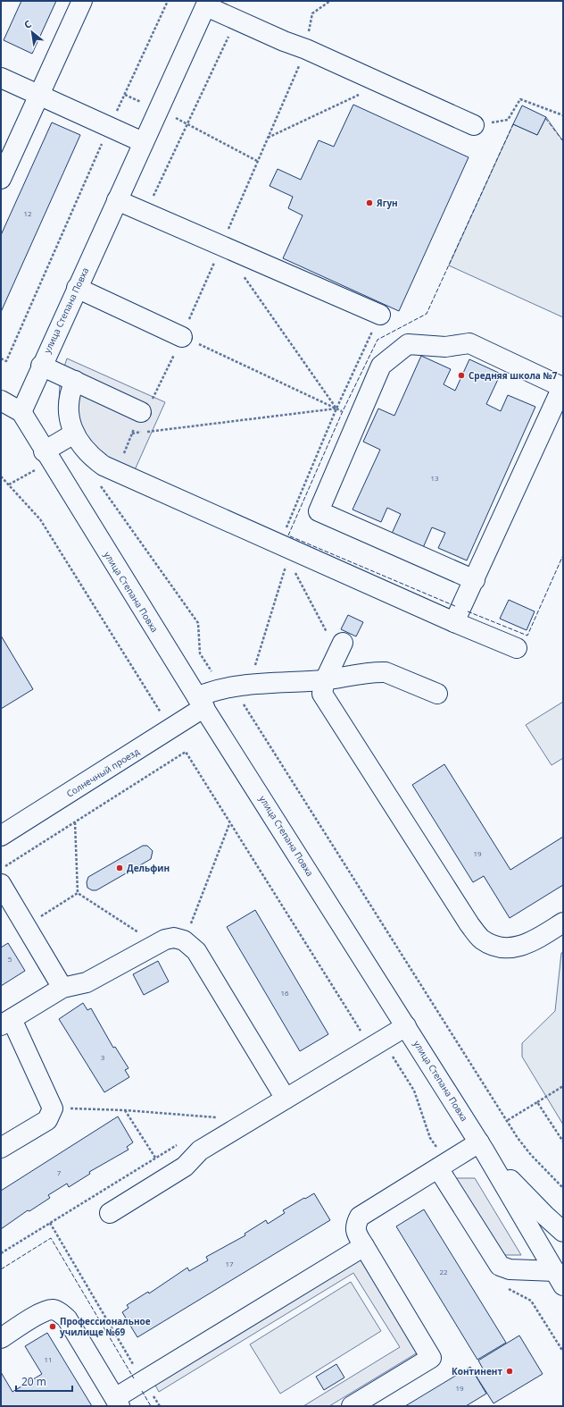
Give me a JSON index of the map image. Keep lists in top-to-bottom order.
{
  "streets": {
    "street": ["улица Степана Повха", "Солнечный проезд"]
  },
  "crossings": [
    ["улица Степана Повха", "Солнечный проезд"]
  ],
  "places": [
    "Ягун",
    "Средняя школа №7",
    "Дельфин",
    "Профессиональное училище №69",
    "Континент"
  ],
  "house_numbers": [
    "12",
    "13",
    "19",
    "5",
    "16",
    "3",
    "7",
    "17",
    "22",
    "11",
    "19"
  ],
  "scale_bar": "20 m",
  "north": "top left"
}
